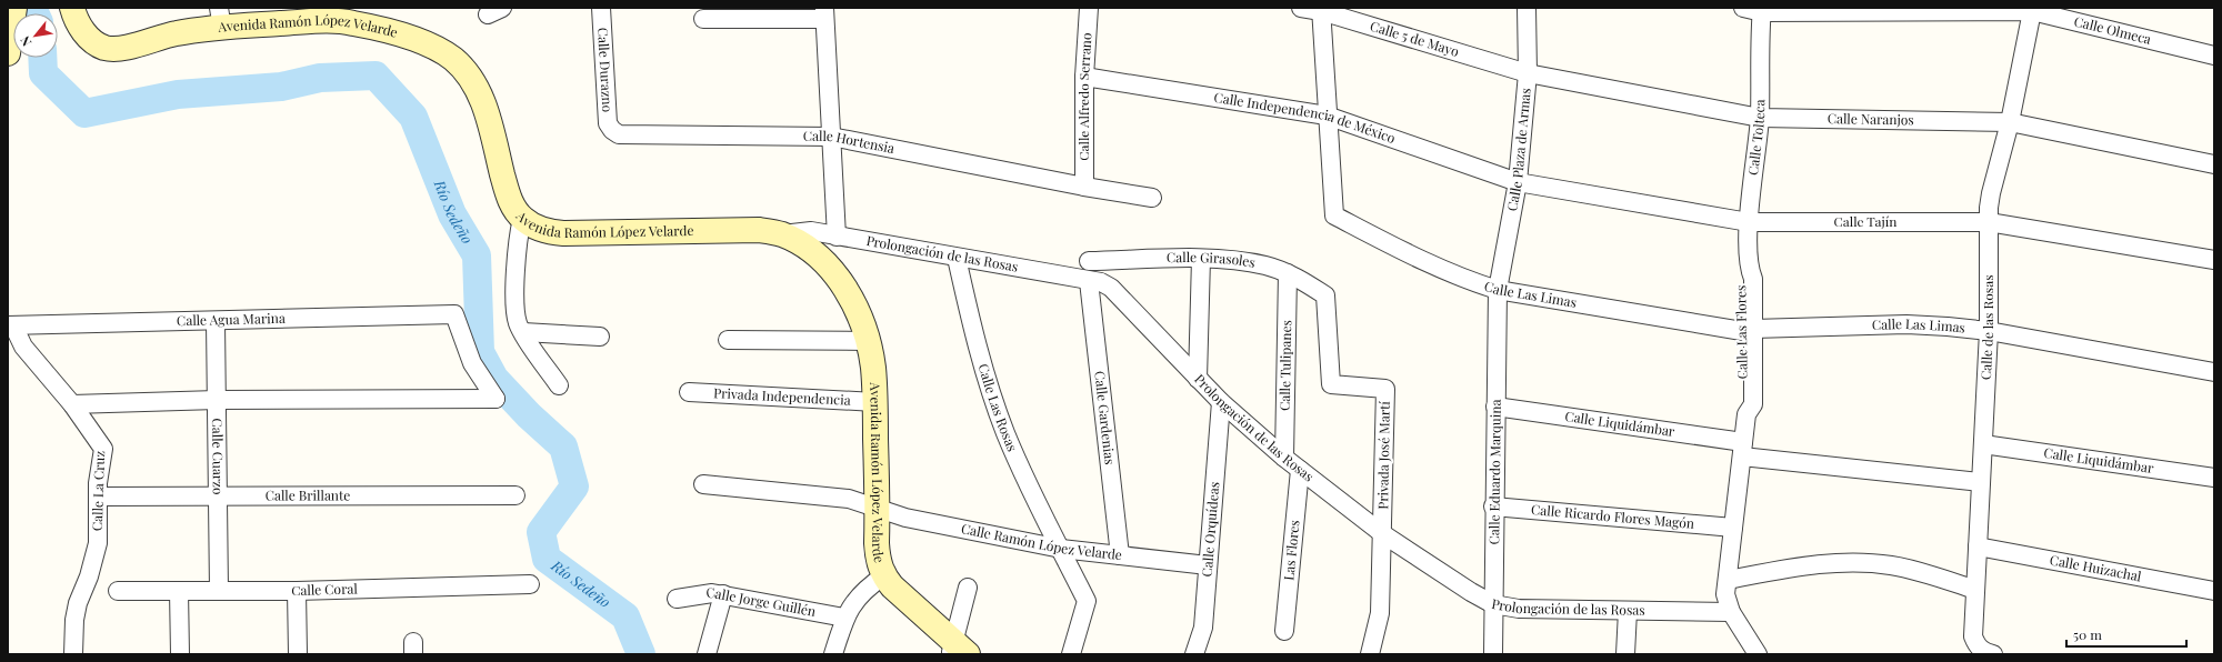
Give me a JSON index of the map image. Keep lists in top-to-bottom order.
{
  "streets": {
    "main road": ["Avenida Ramón López Velarde"],
    "street": [
      "Calle Olmeca",
      "Calle 5 de Mayo",
      "Calle Durazno",
      "Calle Alfredo Serrano",
      "Calle Independencia de México",
      "Calle Naranjos",
      "Calle Tolteca",
      "Calle Hortensia",
      "Calle Plaza de Armas",
      "Calle Tajín",
      "Prolongación de las Rosas",
      "Calle Girasoles",
      "Calle Las Limas",
      "Calle Agua Marina",
      "Calle de las Rosas",
      "Calle Las Flores",
      "Calle Tulipanes",
      "Privada Independencia",
      "Calle Las Rosas",
      "Calle Gardenias",
      "Calle Liquidámbar",
      "Privada José Martí",
      "Calle Cuarzo",
      "Calle Eduardo Marquina",
      "Calle La Cruz",
      "Calle Brillante",
      "Calle Ricardo Flores Magón",
      "Calle Orquídeas",
      "Calle Ramón López Velarde",
      "Las Flores",
      "Calle Huizachal",
      "Calle Coral",
      "Calle Jorge Guillén"
    ]
  },
  "crossings": [
    ["Calle Olmeca", "Calle Tolteca"],
    ["Calle Olmeca", "Calle de las Rosas"],
    ["Avenida Ramón López Velarde", "Prolongación de las Rosas"],
    ["Avenida Ramón López Velarde", "Privada Independencia"],
    ["Avenida Ramón López Velarde", "Calle Ramón López Velarde"],
    ["Calle 5 de Mayo", "Calle Naranjos"],
    ["Calle 5 de Mayo", "Calle Plaza de Armas"],
    ["Calle Durazno", "Calle Hortensia"],
    ["Calle Alfredo Serrano", "Calle Independencia de México"],
    ["Calle Alfredo Serrano", "Calle Hortensia"],
    ["Calle Independencia de México", "Calle Plaza de Armas"],
    ["Calle Independencia de México", "Calle Tajín"],
    ["Calle Independencia de México", "Calle Las Limas"],
    ["Calle Naranjos", "Calle Tolteca"],
    ["Calle Naranjos", "Calle Plaza de Armas"],
    ["Calle Naranjos", "Calle de las Rosas"],
    ["Calle Tolteca", "Calle Tajín"],
    ["Calle Tolteca", "Calle Las Flores"],
    ["Calle Plaza de Armas", "Calle Tajín"],
    ["Calle Plaza de Armas", "Calle Las Limas"],
    ["Calle Plaza de Armas", "Calle Eduardo Marquina"],
    ["Calle Tajín", "Calle de las Rosas"],
    ["Prolongación de las Rosas", "Calle Las Flores"],
    ["Prolongación de las Rosas", "Calle Tulipanes"],
    ["Prolongación de las Rosas", "Calle Las Rosas"],
    ["Prolongación de las Rosas", "Calle Gardenias"],
    ["Prolongación de las Rosas", "Privada José Martí"],
    ["Prolongación de las Rosas", "Calle Eduardo Marquina"],
    ["Prolongación de las Rosas", "Calle Orquídeas"],
    ["Prolongación de las Rosas", "Las Flores"],
    ["Calle Girasoles", "Calle Tulipanes"],
    ["Calle Girasoles", "Privada José Martí"],
    ["Calle Las Limas", "Calle de las Rosas"],
    ["Calle Las Limas", "Calle Las Flores"],
    ["Calle Las Limas", "Calle Eduardo Marquina"],
    ["Calle Agua Marina", "Calle Cuarzo"],
    ["Calle Agua Marina", "Calle La Cruz"],
    ["Calle de las Rosas", "Calle Liquidámbar"],
    ["Calle de las Rosas", "Calle Huizachal"],
    ["Calle Las Flores", "Calle Liquidámbar"],
    ["Calle Las Flores", "Calle Ricardo Flores Magón"],
    ["Calle Las Rosas", "Calle Ramón López Velarde"],
    ["Calle Gardenias", "Calle Ramón López Velarde"],
    ["Calle Liquidámbar", "Calle Eduardo Marquina"],
    ["Calle Cuarzo", "Calle Brillante"],
    ["Calle Cuarzo", "Calle Coral"],
    ["Calle Eduardo Marquina", "Calle Ricardo Flores Magón"],
    ["Calle La Cruz", "Calle Brillante"],
    ["Calle Orquídeas", "Calle Ramón López Velarde"]
  ],
  "water": ["Río Sedeño"],
  "scale_bar": "50 m",
  "north": "bottom left"
}
